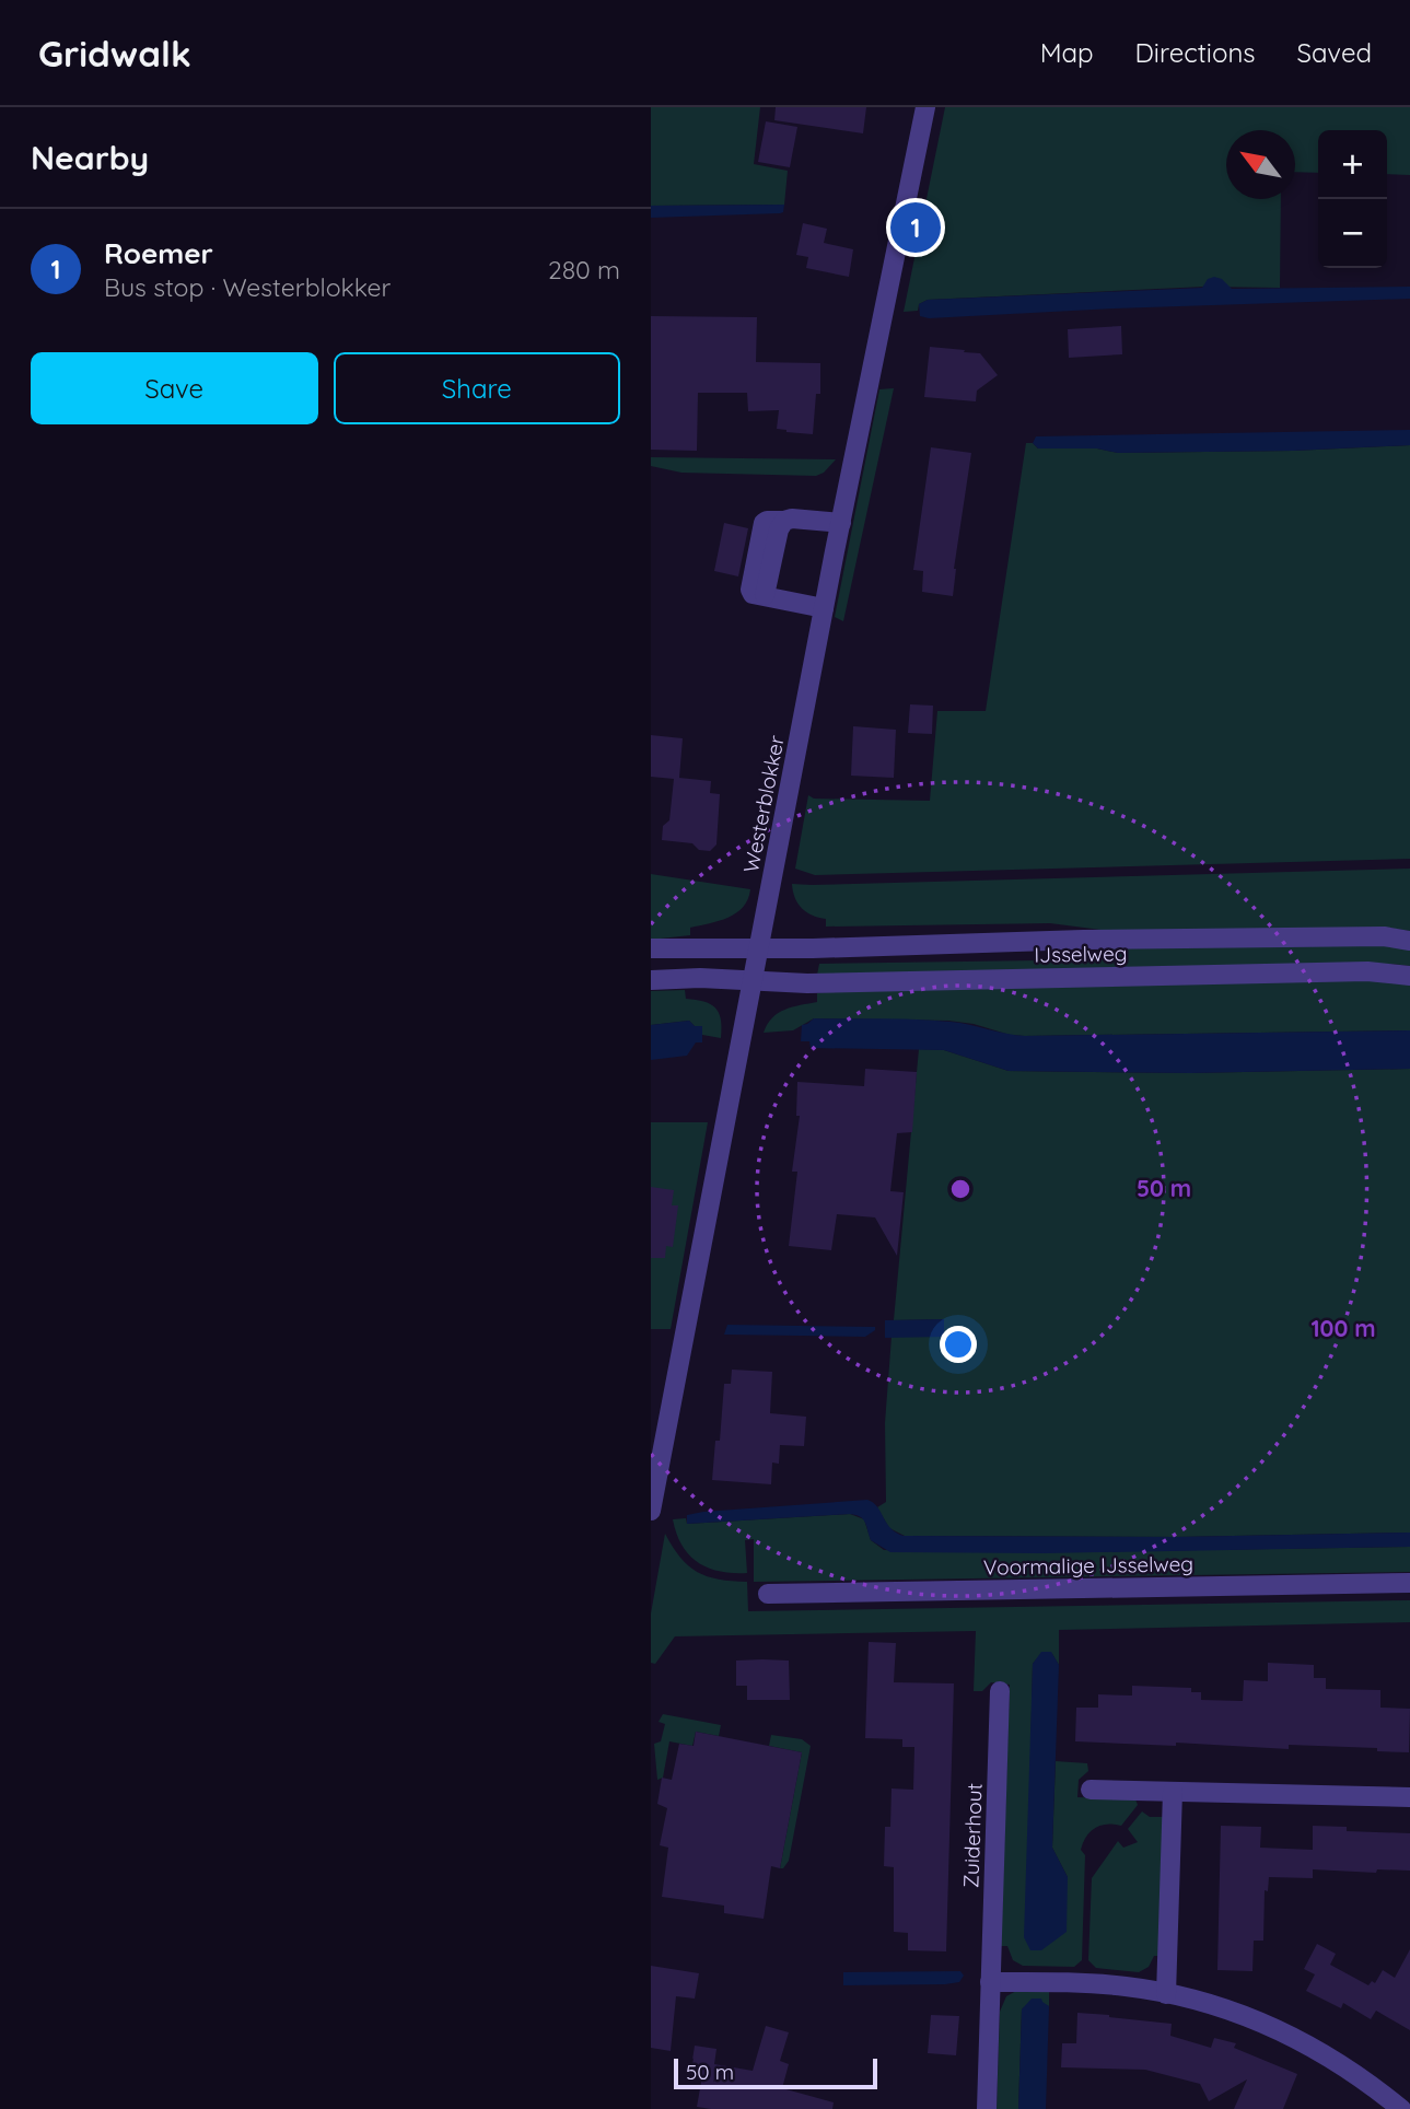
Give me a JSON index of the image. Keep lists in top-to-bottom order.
{
  "streets": {
    "street": [
      "Westerblokker",
      "IJsselweg",
      "Voormalige IJsselweg",
      "Zuiderhout"
    ]
  },
  "crossings": [
    ["Westerblokker", "IJsselweg"]
  ],
  "scale_bar": "50 m",
  "north": "top left",
  "page": {
    "header": "Gridwalk",
    "nav": ["Map", "Directions", "Saved"],
    "heading": "Nearby",
    "map_buttons": ["+", "−"],
    "pins": "1",
    "list": [
      {
        "mark": "1",
        "name": "Roemer",
        "note": "Bus stop · Westerblokker",
        "value": "280 m"
      }
    ],
    "buttons": ["Save", "Share"],
    "scale": "50 m"
  },
  "rings": ["50 m", "100 m"]
}
